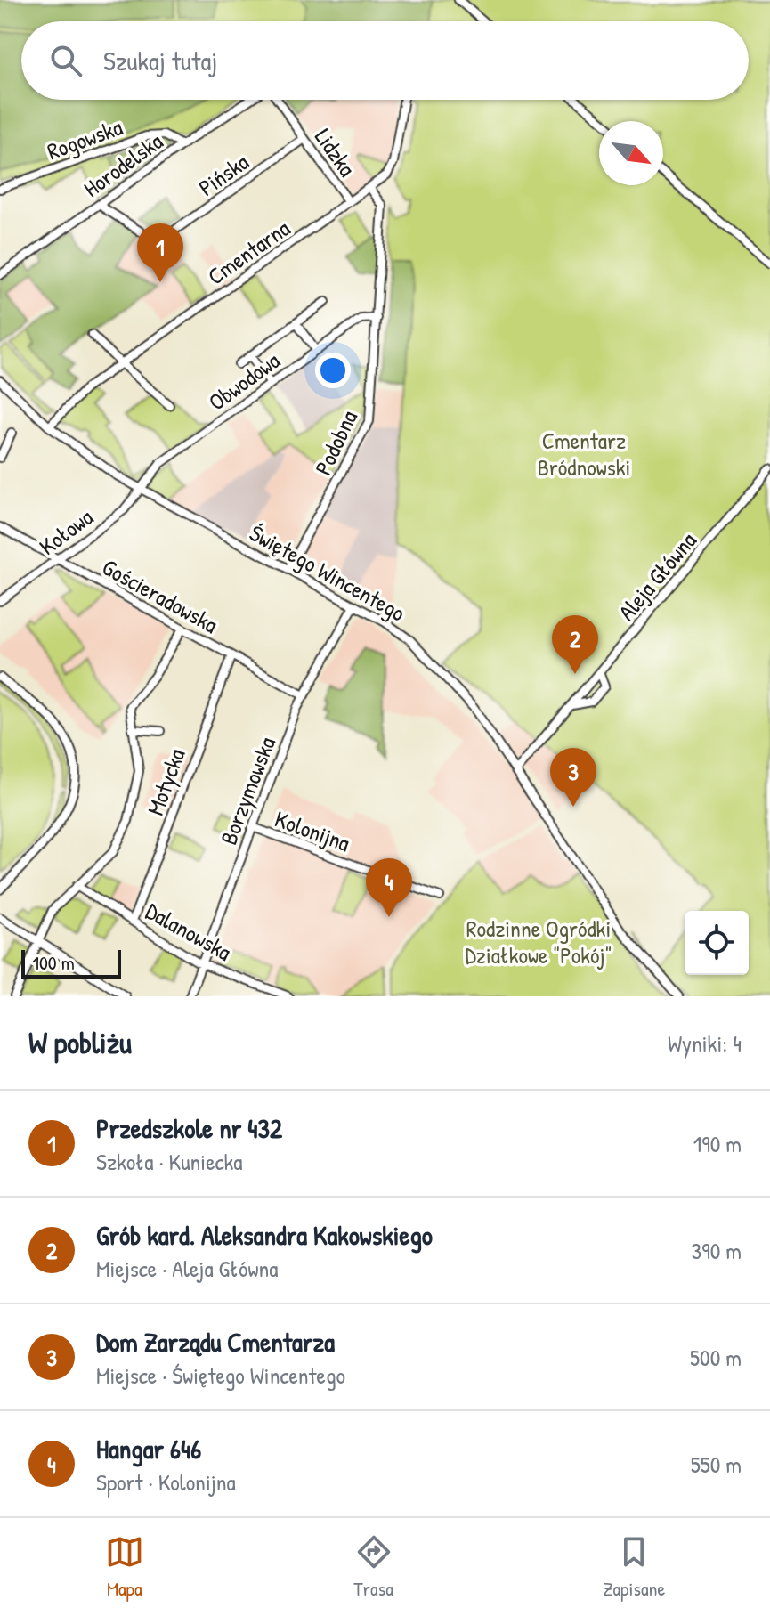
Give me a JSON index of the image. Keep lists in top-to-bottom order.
{
  "streets": {
    "street": [
      "Rogowska",
      "Lidzka",
      "Horodelska",
      "Pińska",
      "Cmentarna",
      "Obwodowa",
      "Podobna",
      "Kołowa",
      "Świętego Wincentego",
      "Aleja Główna",
      "Gościeradowska",
      "Motycka",
      "Borzymowska",
      "Kolonijna",
      "Dalanowska"
    ]
  },
  "crossings": [
    ["Rogowska", "Horodelska"],
    ["Lidzka", "Pińska"],
    ["Lidzka", "Cmentarna"],
    ["Horodelska", "Pińska"],
    ["Cmentarna", "Podobna"],
    ["Cmentarna", "Świętego Wincentego"],
    ["Obwodowa", "Podobna"],
    ["Obwodowa", "Kołowa"],
    ["Obwodowa", "Świętego Wincentego"],
    ["Podobna", "Świętego Wincentego"],
    ["Kołowa", "Świętego Wincentego"],
    ["Kołowa", "Gościeradowska"],
    ["Świętego Wincentego", "Aleja Główna"],
    ["Świętego Wincentego", "Borzymowska"],
    ["Gościeradowska", "Motycka"],
    ["Gościeradowska", "Borzymowska"],
    ["Motycka", "Dalanowska"],
    ["Borzymowska", "Kolonijna"],
    ["Borzymowska", "Dalanowska"]
  ],
  "parks": ["Cmentarz Bródnowski", "Rodzinne Ogródki Działkowe \"Pokój\""],
  "scale_bar": "100 m",
  "north": "bottom right",
  "page": {
    "search": "Szukaj tutaj",
    "pins": [
      "1",
      "2",
      "3",
      "4"
    ],
    "scale": "100 m",
    "heading": ["W pobliżu", "Wyniki: 4"],
    "list": [
      {
        "mark": "1",
        "name": "Przedszkole nr 432",
        "note": "Szkoła · Kuniecka",
        "value": "190 m"
      },
      {
        "mark": "2",
        "name": "Grób kard. Aleksandra Kakowskiego",
        "note": "Miejsce · Aleja Główna",
        "value": "390 m"
      },
      {
        "mark": "3",
        "name": "Dom Zarządu Cmentarza",
        "note": "Miejsce · Świętego Wincentego",
        "value": "500 m"
      },
      {
        "mark": "4",
        "name": "Hangar 646",
        "note": "Sport · Kolonijna",
        "value": "550 m"
      }
    ],
    "nav": ["Mapa", "Trasa", "Zapisane"]
  }
}
